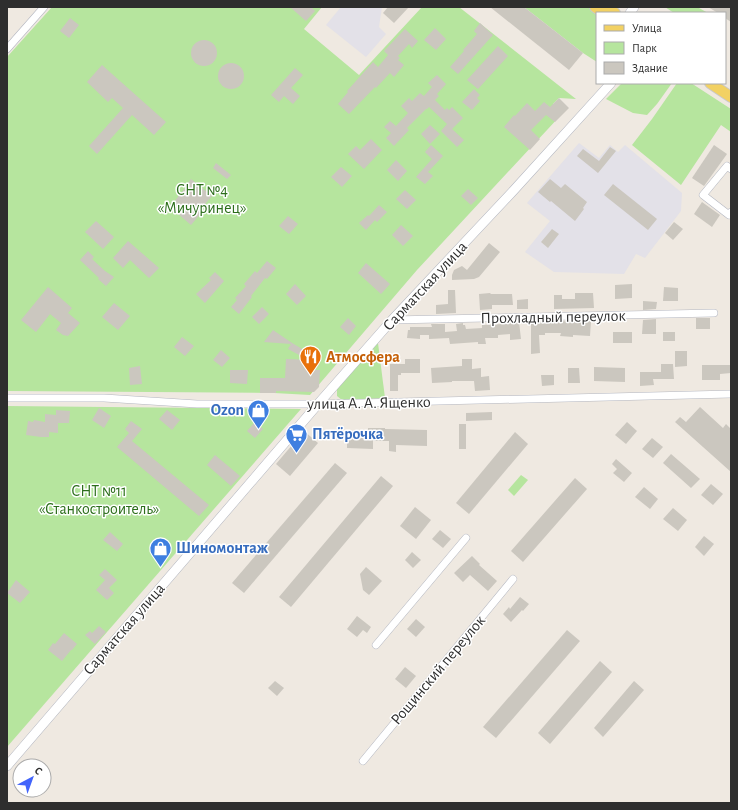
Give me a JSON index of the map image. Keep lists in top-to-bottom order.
{
  "streets": {
    "main road": ["Сарматская улица"],
    "street": ["Прохладный переулок", "улица А. А. Ященко", "Рощинский переулок"]
  },
  "crossings": [
    ["Сарматская улица", "Прохладный переулок"],
    ["Сарматская улица", "улица А. А. Ященко"]
  ],
  "parks": ["СНТ №4 «Мичуринец»", "СНТ №11 «Станкостроитель»"],
  "places": {
    "restaurant": ["Атмосфера"],
    "shop": ["Ozon", "Шиномонтаж"],
    "supermarket": ["Пятёрочка"]
  },
  "legend": ["Улица", "Парк", "Здание"],
  "north": "top right"
}
